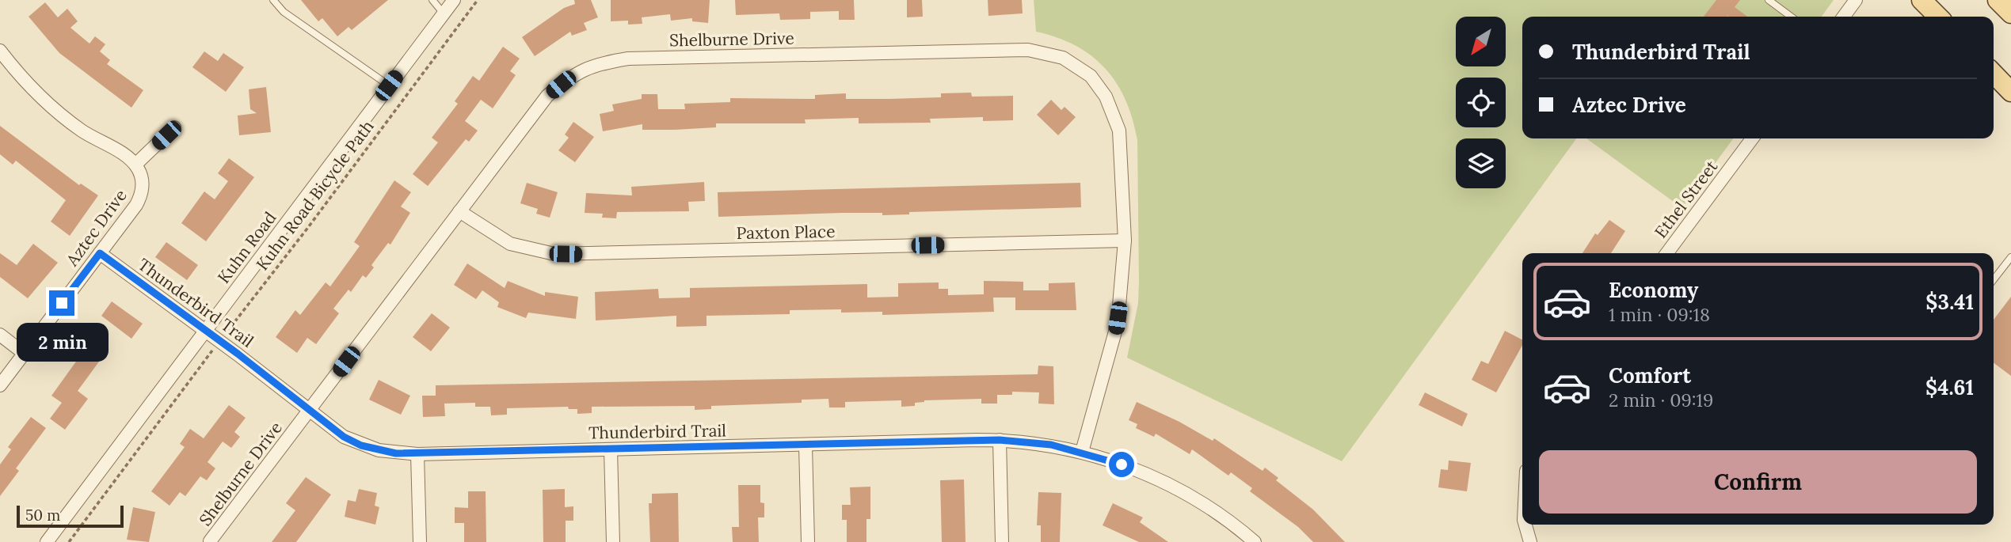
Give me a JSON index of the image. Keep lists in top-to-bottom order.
{
  "streets": {
    "street": [
      "Shelburne Drive",
      "Ethel Street",
      "Aztec Drive",
      "Paxton Place",
      "Kuhn Road",
      "Thunderbird Trail"
    ],
    "path": ["Kuhn Road Bicycle Path"]
  },
  "crossings": [
    ["Shelburne Drive", "Paxton Place"],
    ["Shelburne Drive", "Thunderbird Trail"],
    ["Aztec Drive", "Thunderbird Trail"],
    ["Kuhn Road", "Thunderbird Trail"]
  ],
  "scale_bar": "50 m",
  "north": "bottom left",
  "page": {
    "banner": ["Thunderbird Trail", "Aztec Drive"],
    "list": [
      {
        "name": "Economy",
        "note": "1 min · 09:18",
        "value": "$3.41"
      },
      {
        "name": "Comfort",
        "note": "2 min · 09:19",
        "value": "$4.61"
      }
    ],
    "bubble": "2 min",
    "buttons": "Confirm",
    "scale": "50 m"
  }
}
